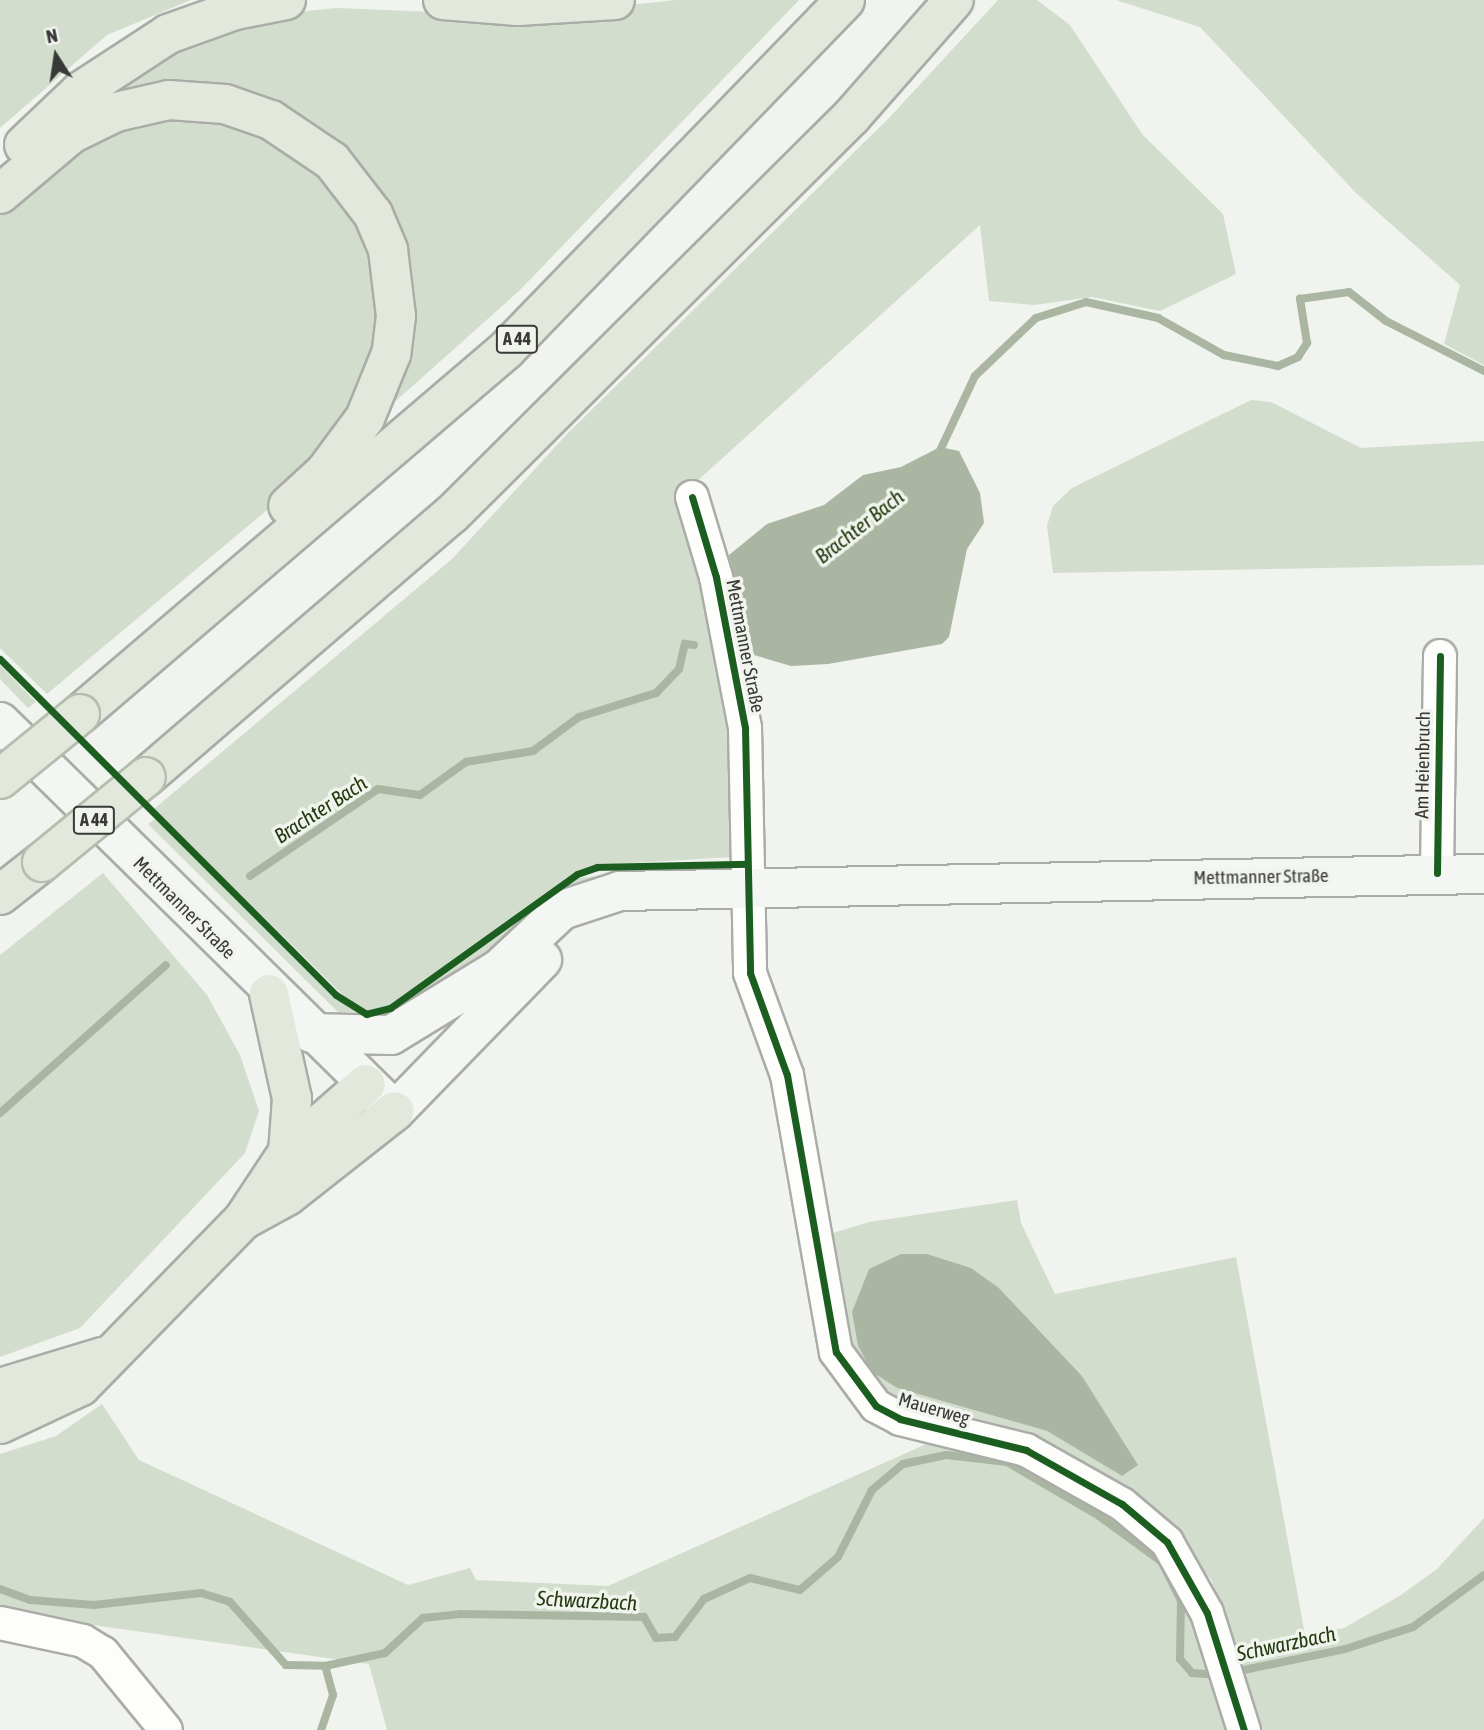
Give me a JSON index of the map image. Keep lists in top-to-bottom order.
{
  "streets": {
    "highway": ["A 44"],
    "main road": ["Mettmanner Straße"],
    "street": ["Am Heienbruch", "Mauerweg"]
  },
  "crossings": [
    ["Mettmanner Straße", "Am Heienbruch"],
    ["Mettmanner Straße", "Mauerweg"]
  ],
  "water": ["Brachter Bach", "Schwarzbach"],
  "north": "top"
}
